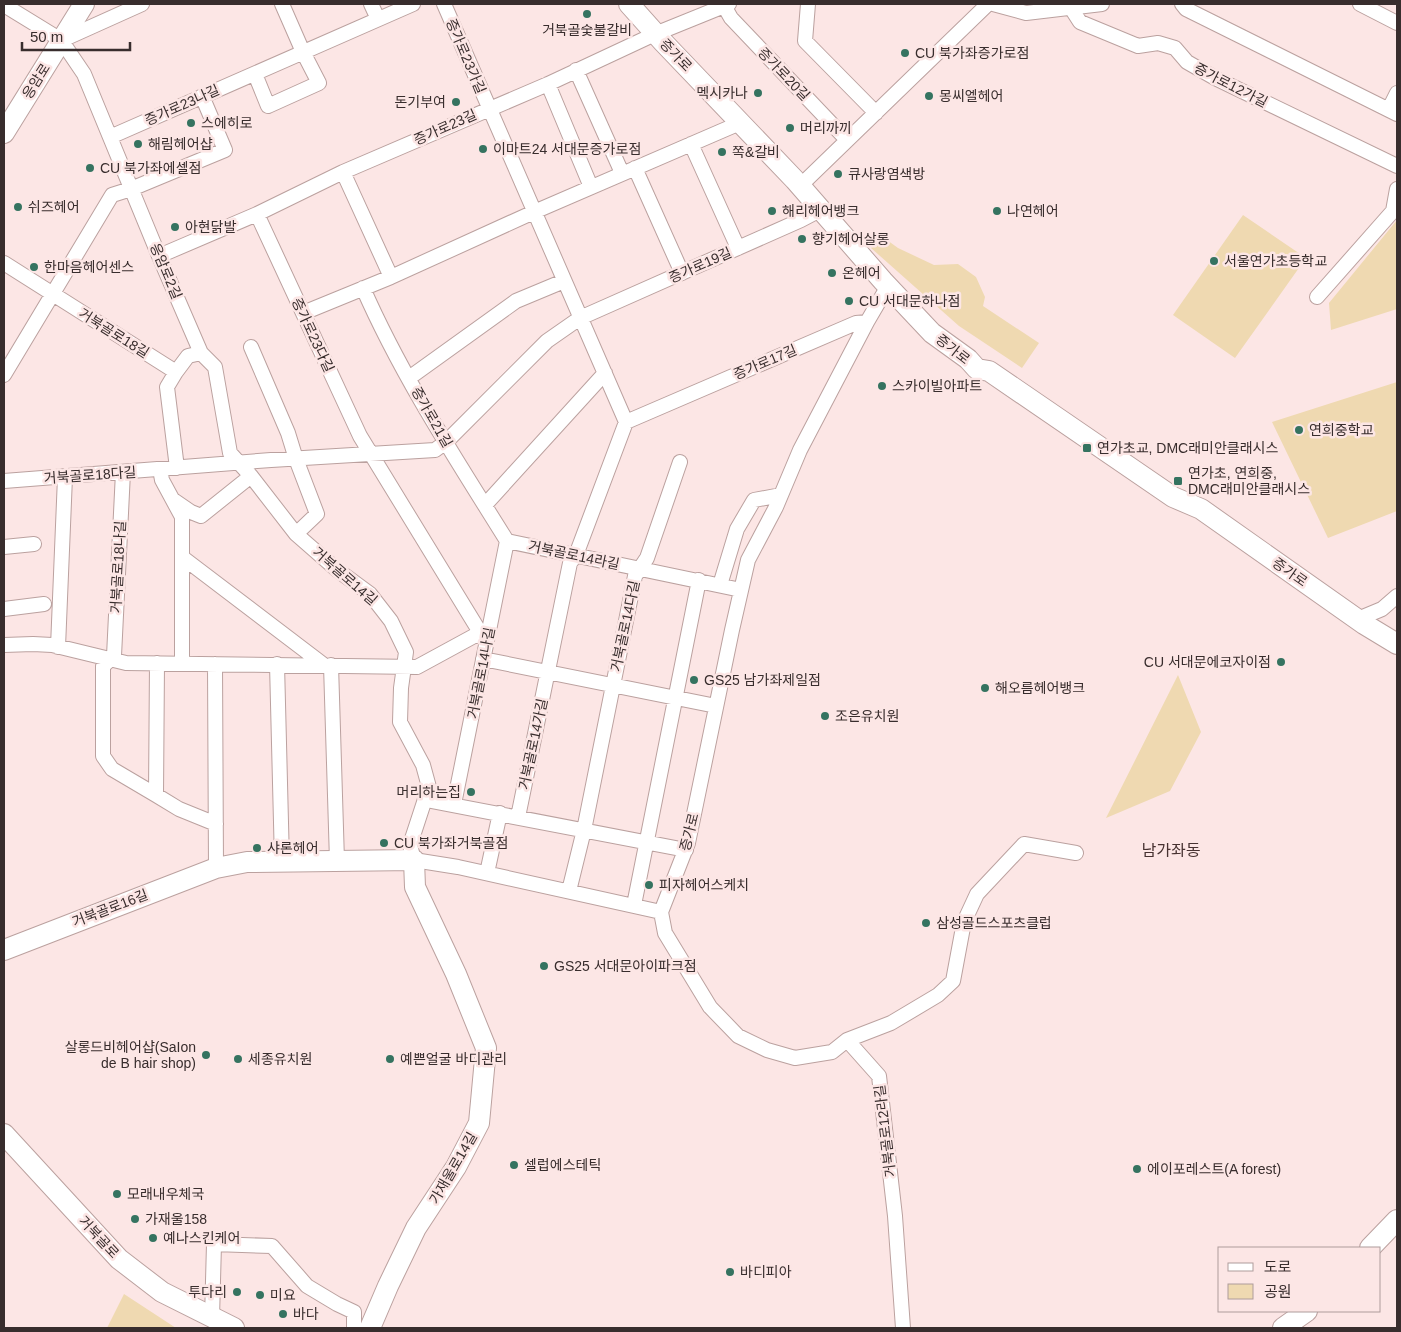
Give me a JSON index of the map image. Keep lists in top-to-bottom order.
{
  "streets": {
    "main road": [
      "증가로",
      "응암로",
      "거북골로16길",
      "가재울로14길",
      "거북골로"
    ],
    "street": [
      "증가로23가길",
      "증가로20길",
      "증가로12가길",
      "증가로23나길",
      "증가로23길",
      "증가로19길",
      "응암로2길",
      "거북골로18길",
      "증가로23다길",
      "증가로17길",
      "증가로21길",
      "거북골로18다길",
      "거북골로14라길",
      "거북골로18나길",
      "거북골로14길",
      "거북골로14다길",
      "거북골로14나길",
      "거북골로14가길",
      "거북골로12라길"
    ]
  },
  "crossings": [
    ["증가로", "증가로23길"],
    ["증가로", "증가로19길"],
    ["증가로", "증가로17길"],
    ["증가로", "거북골로14라길"],
    ["증가로", "거북골로14다길"],
    ["증가로23가길", "증가로23길"],
    ["증가로20길", "증가로23길"],
    ["응암로", "응암로2길"],
    ["증가로23나길", "응암로2길"],
    ["증가로23길", "응암로2길"],
    ["증가로23길", "증가로23다길"],
    ["응암로2길", "거북골로14길"],
    ["증가로23다길", "거북골로14나길"],
    ["증가로21길", "거북골로14라길"],
    ["증가로21길", "거북골로14나길"],
    ["거북골로18다길", "거북골로18나길"],
    ["거북골로18다길", "거북골로14길"],
    ["거북골로14라길", "거북골로14다길"],
    ["거북골로14라길", "거북골로14나길"],
    ["거북골로14길", "거북골로16길"],
    ["거북골로14길", "가재울로14길"],
    ["거북골로14다길", "거북골로14나길"],
    ["거북골로14다길", "거북골로14가길"],
    ["거북골로16길", "가재울로14길"]
  ],
  "districts": ["남가좌동"],
  "places": {
    "other": [
      "거북골숯불갈비",
      "CU 북가좌증가로점",
      "멕시카나",
      "몽씨엘헤어",
      "돈기부여",
      "스에히로",
      "머리까끼",
      "해림헤어샵",
      "이마트24 서대문증가로점",
      "쪽&갈비",
      "CU 북가좌에셀점",
      "큐사랑염색방",
      "쉬즈헤어",
      "해리헤어뱅크",
      "나연헤어",
      "아현닭발",
      "향기헤어살롱",
      "서울연가초등학교",
      "한마음헤어센스",
      "온헤어",
      "CU 서대문하나점",
      "스카이빌아파트",
      "연희중학교",
      "CU 서대문에코자이점",
      "GS25 남가좌제일점",
      "해오름헤어뱅크",
      "조은유치원",
      "머리하는집",
      "CU 북가좌거북골점",
      "샤론헤어",
      "피자헤어스케치",
      "삼성골드스포츠클럽",
      "GS25 서대문아이파크점",
      "살롱드비헤어샵(SaIon de B hair shop)",
      "세종유치원",
      "예쁜얼굴 바디관리",
      "셀럽에스테틱",
      "에이포레스트(A forest)",
      "모래내우체국",
      "가재울158",
      "예나스킨케어",
      "바디피아",
      "투다리",
      "미요",
      "바다"
    ],
    "transit": ["연가초교, DMC래미안클래시스", "연가초, 연희중, DMC래미안클래시스"]
  },
  "legend": ["도로", "공원"],
  "scale_bar": "50 m"
}
